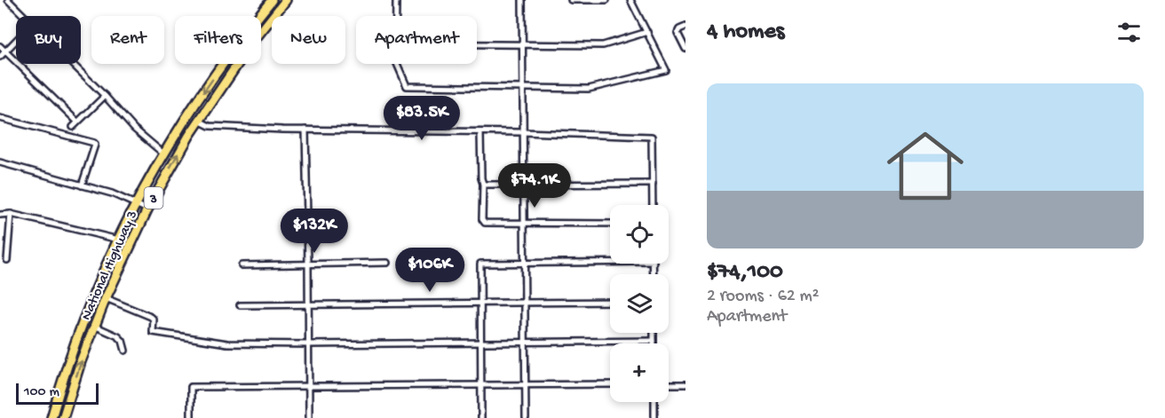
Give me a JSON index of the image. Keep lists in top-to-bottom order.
{
  "streets": {
    "highway": ["3", "National Highway 3"]
  },
  "scale_bar": "100 m",
  "page": {
    "heading": "4 homes",
    "chip": [
      "Buy",
      "Rent",
      "Filters",
      "New",
      "Apartment"
    ],
    "list": [
      {
        "name": "$74,100",
        "note": "2 rooms · 62 m² · Apartment"
      }
    ],
    "price": [
      "$83.5K",
      "$74.1K",
      "$132K",
      "$106K"
    ],
    "map_buttons": "+",
    "scale": "100 m"
  }
}
